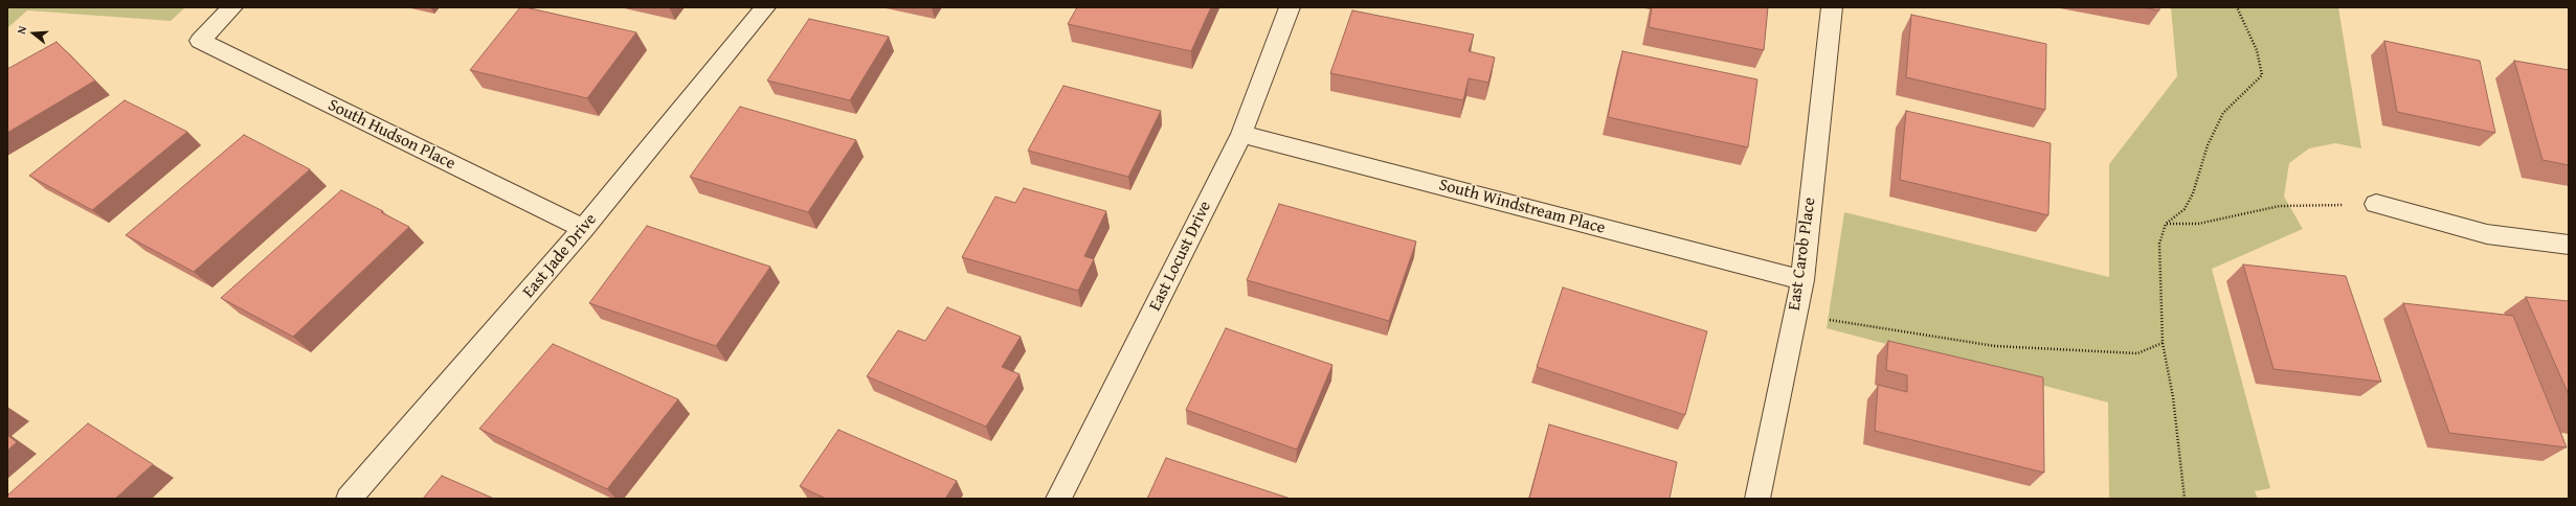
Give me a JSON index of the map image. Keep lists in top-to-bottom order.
{
  "streets": {
    "street": [
      "South Hudson Place",
      "South Windstream Place",
      "East Carob Place",
      "East Jade Drive",
      "East Locust Drive"
    ]
  },
  "crossings": [
    ["South Hudson Place", "East Jade Drive"],
    ["South Windstream Place", "East Carob Place"],
    ["South Windstream Place", "East Locust Drive"]
  ],
  "north": "left"
}
